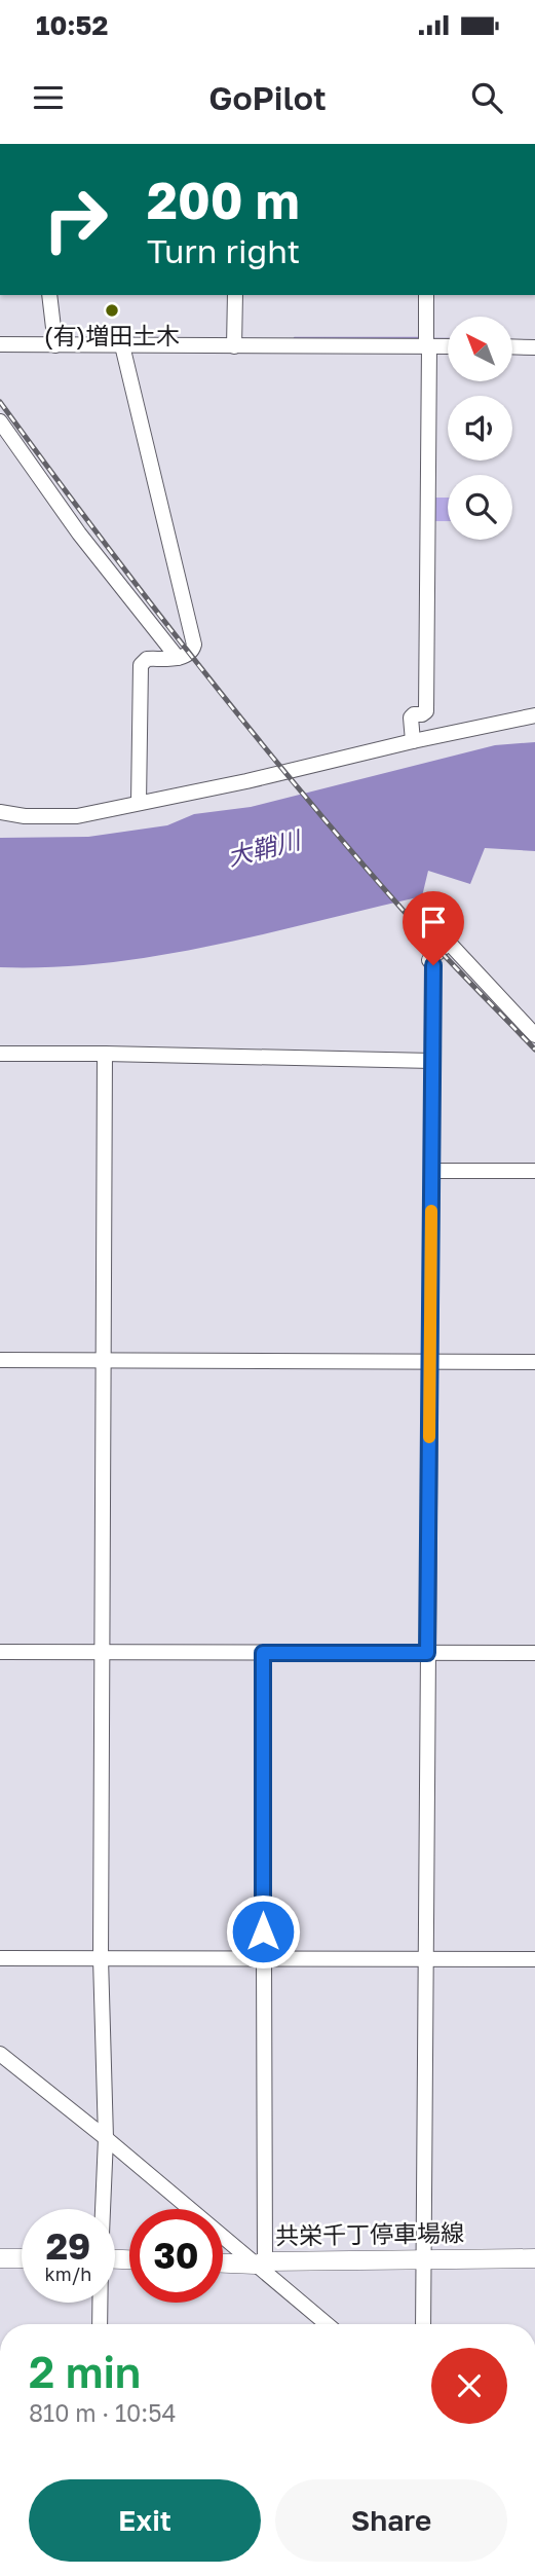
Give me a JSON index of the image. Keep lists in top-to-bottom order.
{
  "streets": {
    "main road": ["共栄千丁停車場線"]
  },
  "water": ["大鞘川"],
  "places": ["(有)増田土木"],
  "north": "top left",
  "page": {
    "status": "10:52",
    "header": "GoPilot",
    "turn": ["200 m", "Turn right"],
    "speed": "29 km/h",
    "limit": "30",
    "heading": ["2 min", "810 m · 10:54"],
    "buttons": ["Exit", "Share"]
  }
}
